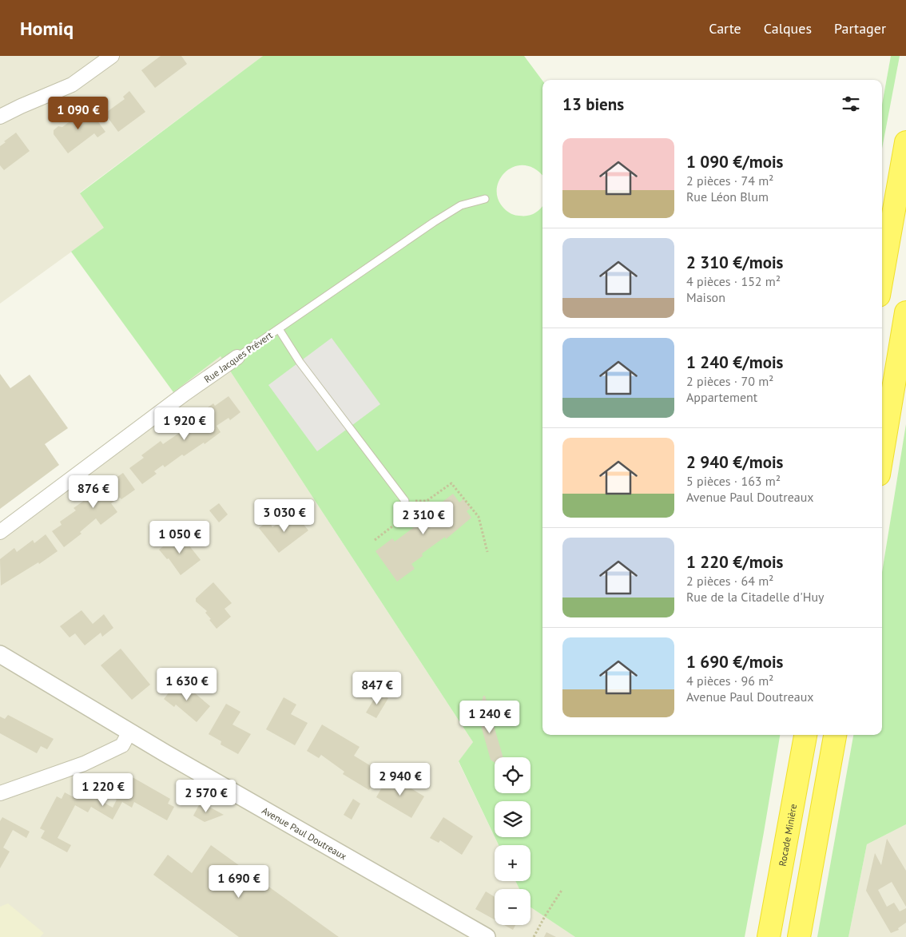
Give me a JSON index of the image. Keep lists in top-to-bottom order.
{
  "streets": {
    "highway": ["Rocade Minière"],
    "street": ["Rue Jacques Prévert", "Avenue Paul Doutreaux"]
  },
  "page": {
    "header": "Homiq",
    "nav": ["Carte", "Calques", "Partager"],
    "heading": "13 biens",
    "price": [
      "1 090 €",
      "1 920 €",
      "876 €",
      "3 030 €",
      "2 310 €",
      "1 050 €",
      "1 630 €",
      "847 €",
      "1 240 €",
      "2 940 €",
      "1 220 €",
      "2 570 €",
      "1 690 €"
    ],
    "list": [
      {
        "name": "1 090 €/mois",
        "note": "2 pièces · 74 m² · Rue Léon Blum"
      },
      {
        "name": "2 310 €/mois",
        "note": "4 pièces · 152 m² · Maison"
      },
      {
        "name": "1 240 €/mois",
        "note": "2 pièces · 70 m² · Appartement"
      },
      {
        "name": "2 940 €/mois",
        "note": "5 pièces · 163 m² · Avenue Paul Doutreaux"
      },
      {
        "name": "1 220 €/mois",
        "note": "2 pièces · 64 m² · Rue de la Citadelle d'Huy"
      },
      {
        "name": "1 690 €/mois",
        "note": "4 pièces · 96 m² · Avenue Paul Doutreaux"
      }
    ],
    "map_buttons": ["+", "−"]
  }
}
